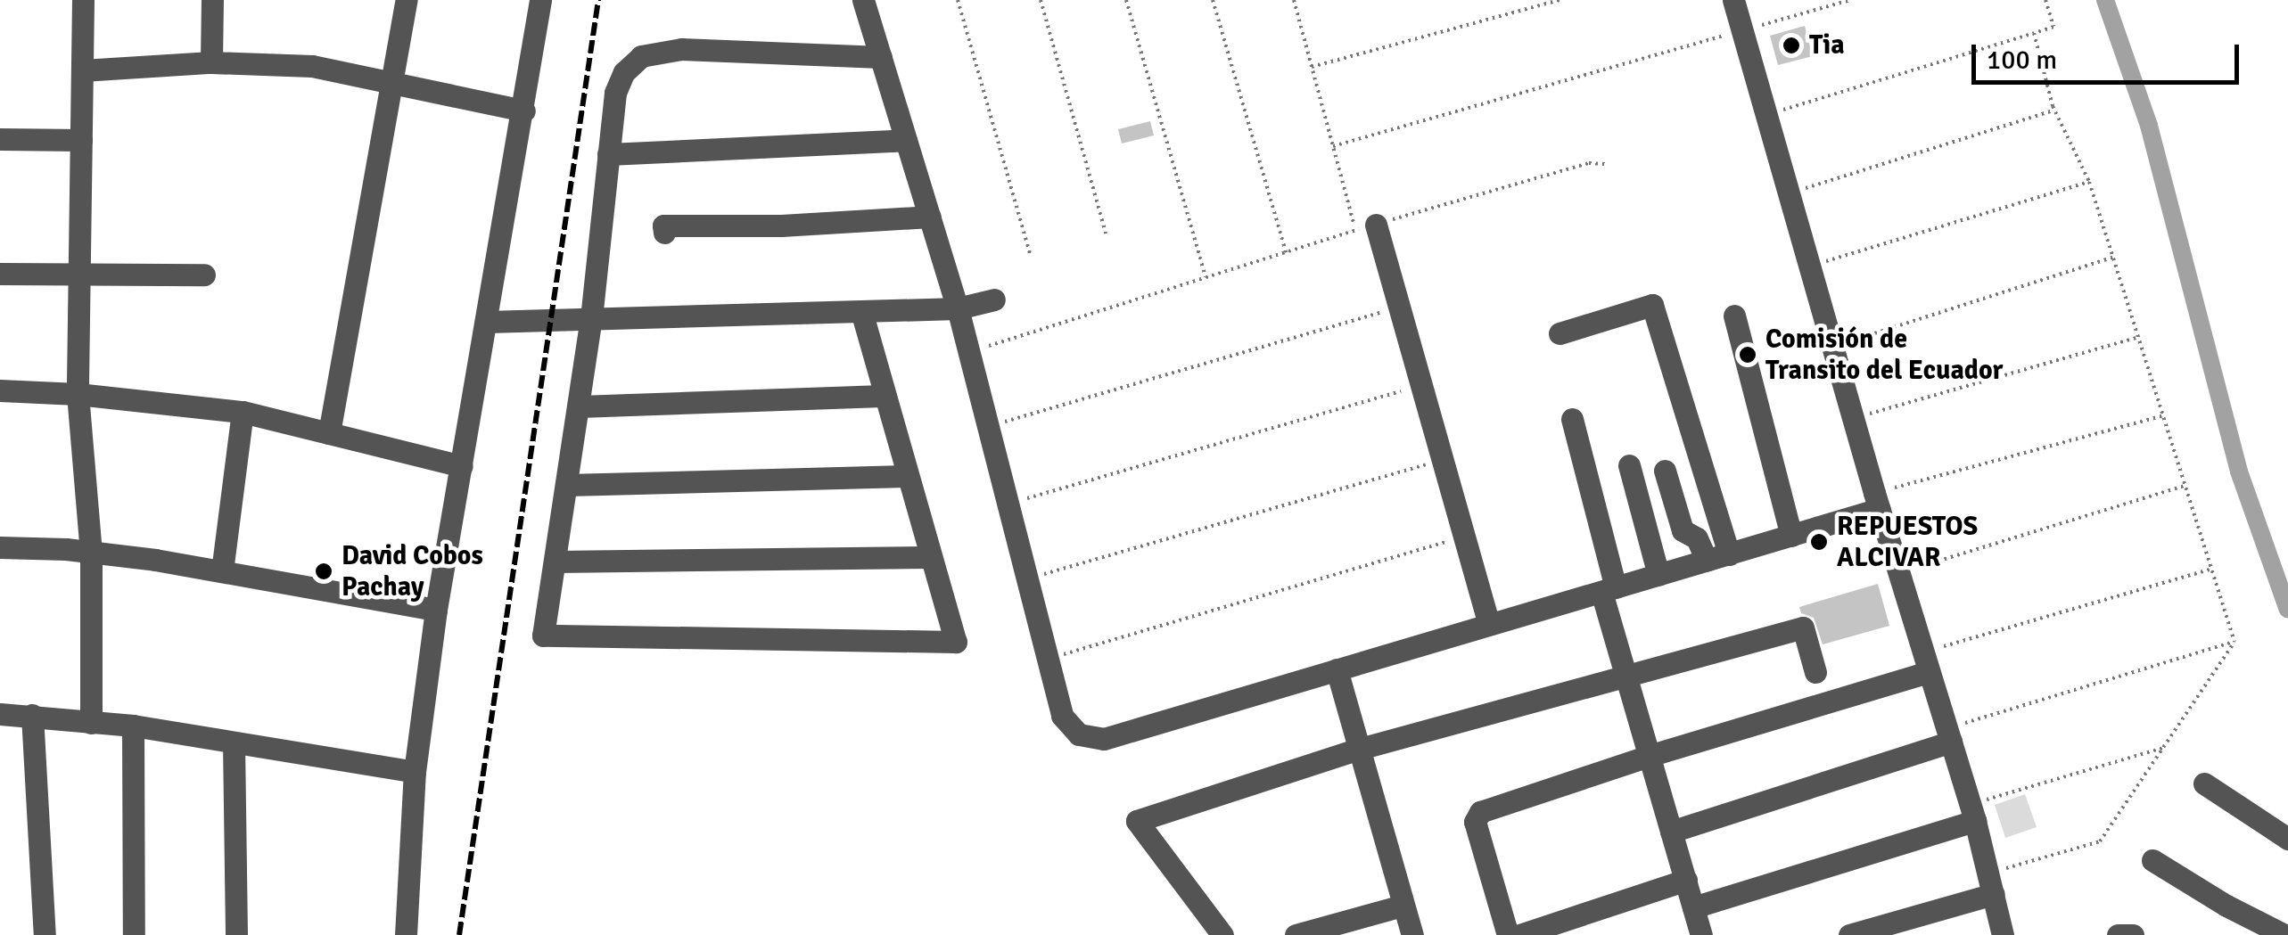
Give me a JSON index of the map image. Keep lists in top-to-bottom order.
{
  "places": [
    "Tia",
    "Comisión de Transito del Ecuador",
    "REPUESTOS ALCIVAR",
    "David Cobos Pachay"
  ],
  "scale_bar": "100 m"
}
